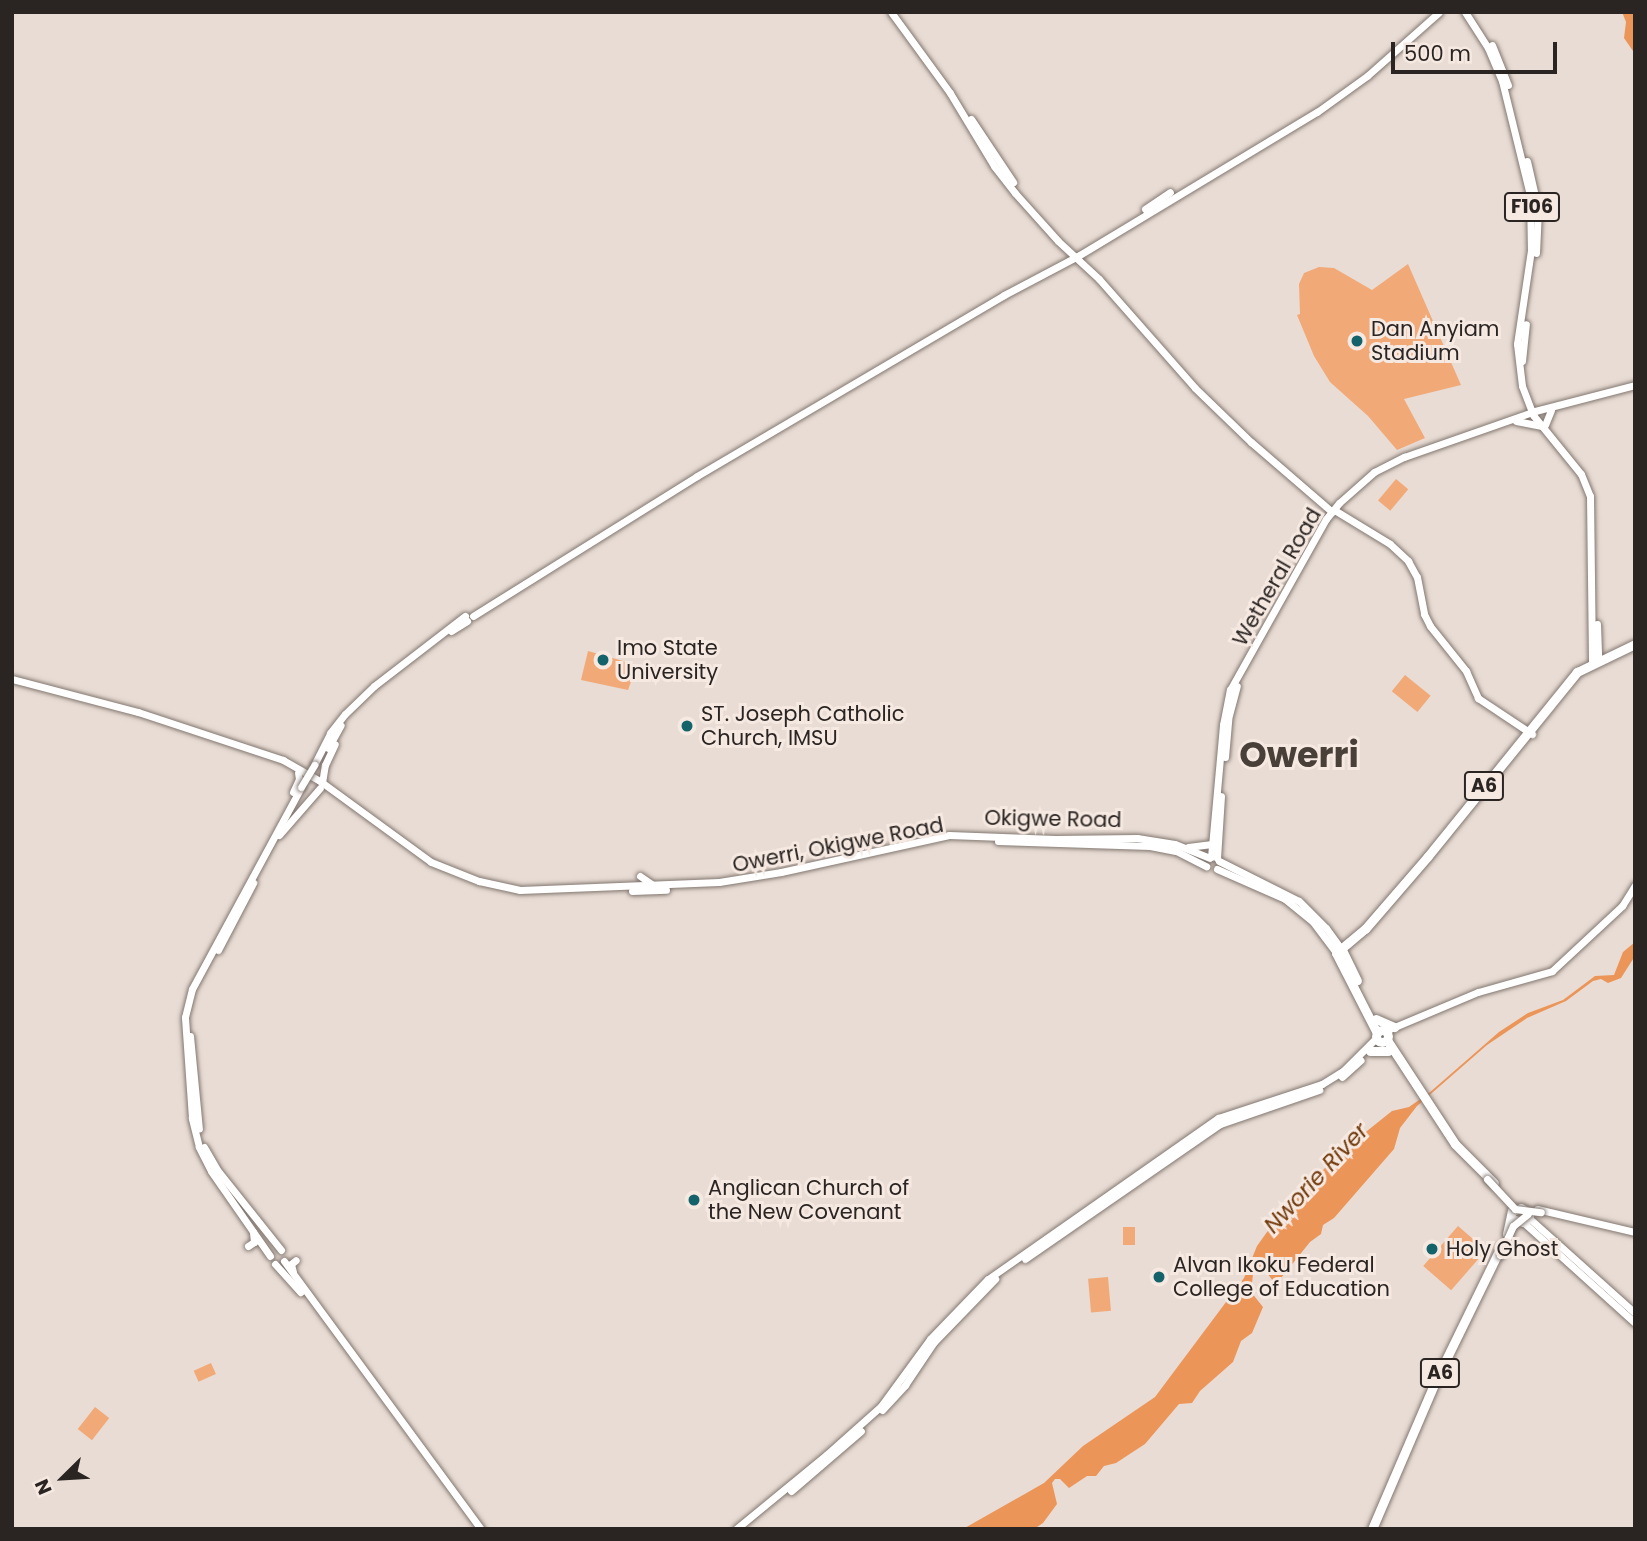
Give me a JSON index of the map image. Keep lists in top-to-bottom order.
{
  "streets": {
    "highway": ["A6"],
    "main road": ["F106", "Wetheral Road", "Okigwe Road"]
  },
  "crossings": [
    ["F106", "Wetheral Road"],
    ["F106", "A6"],
    ["Wetheral Road", "Okigwe Road"]
  ],
  "districts": ["Owerri"],
  "water": ["Nworie River"],
  "places": [
    "Dan Anyiam Stadium",
    "Imo State University",
    "ST. Joseph Catholic Church, IMSU",
    "Anglican Church of the New Covenant",
    "Holy Ghost",
    "Alvan Ikoku Federal College of Education"
  ],
  "scale_bar": "500 m",
  "north": "bottom left"
}
